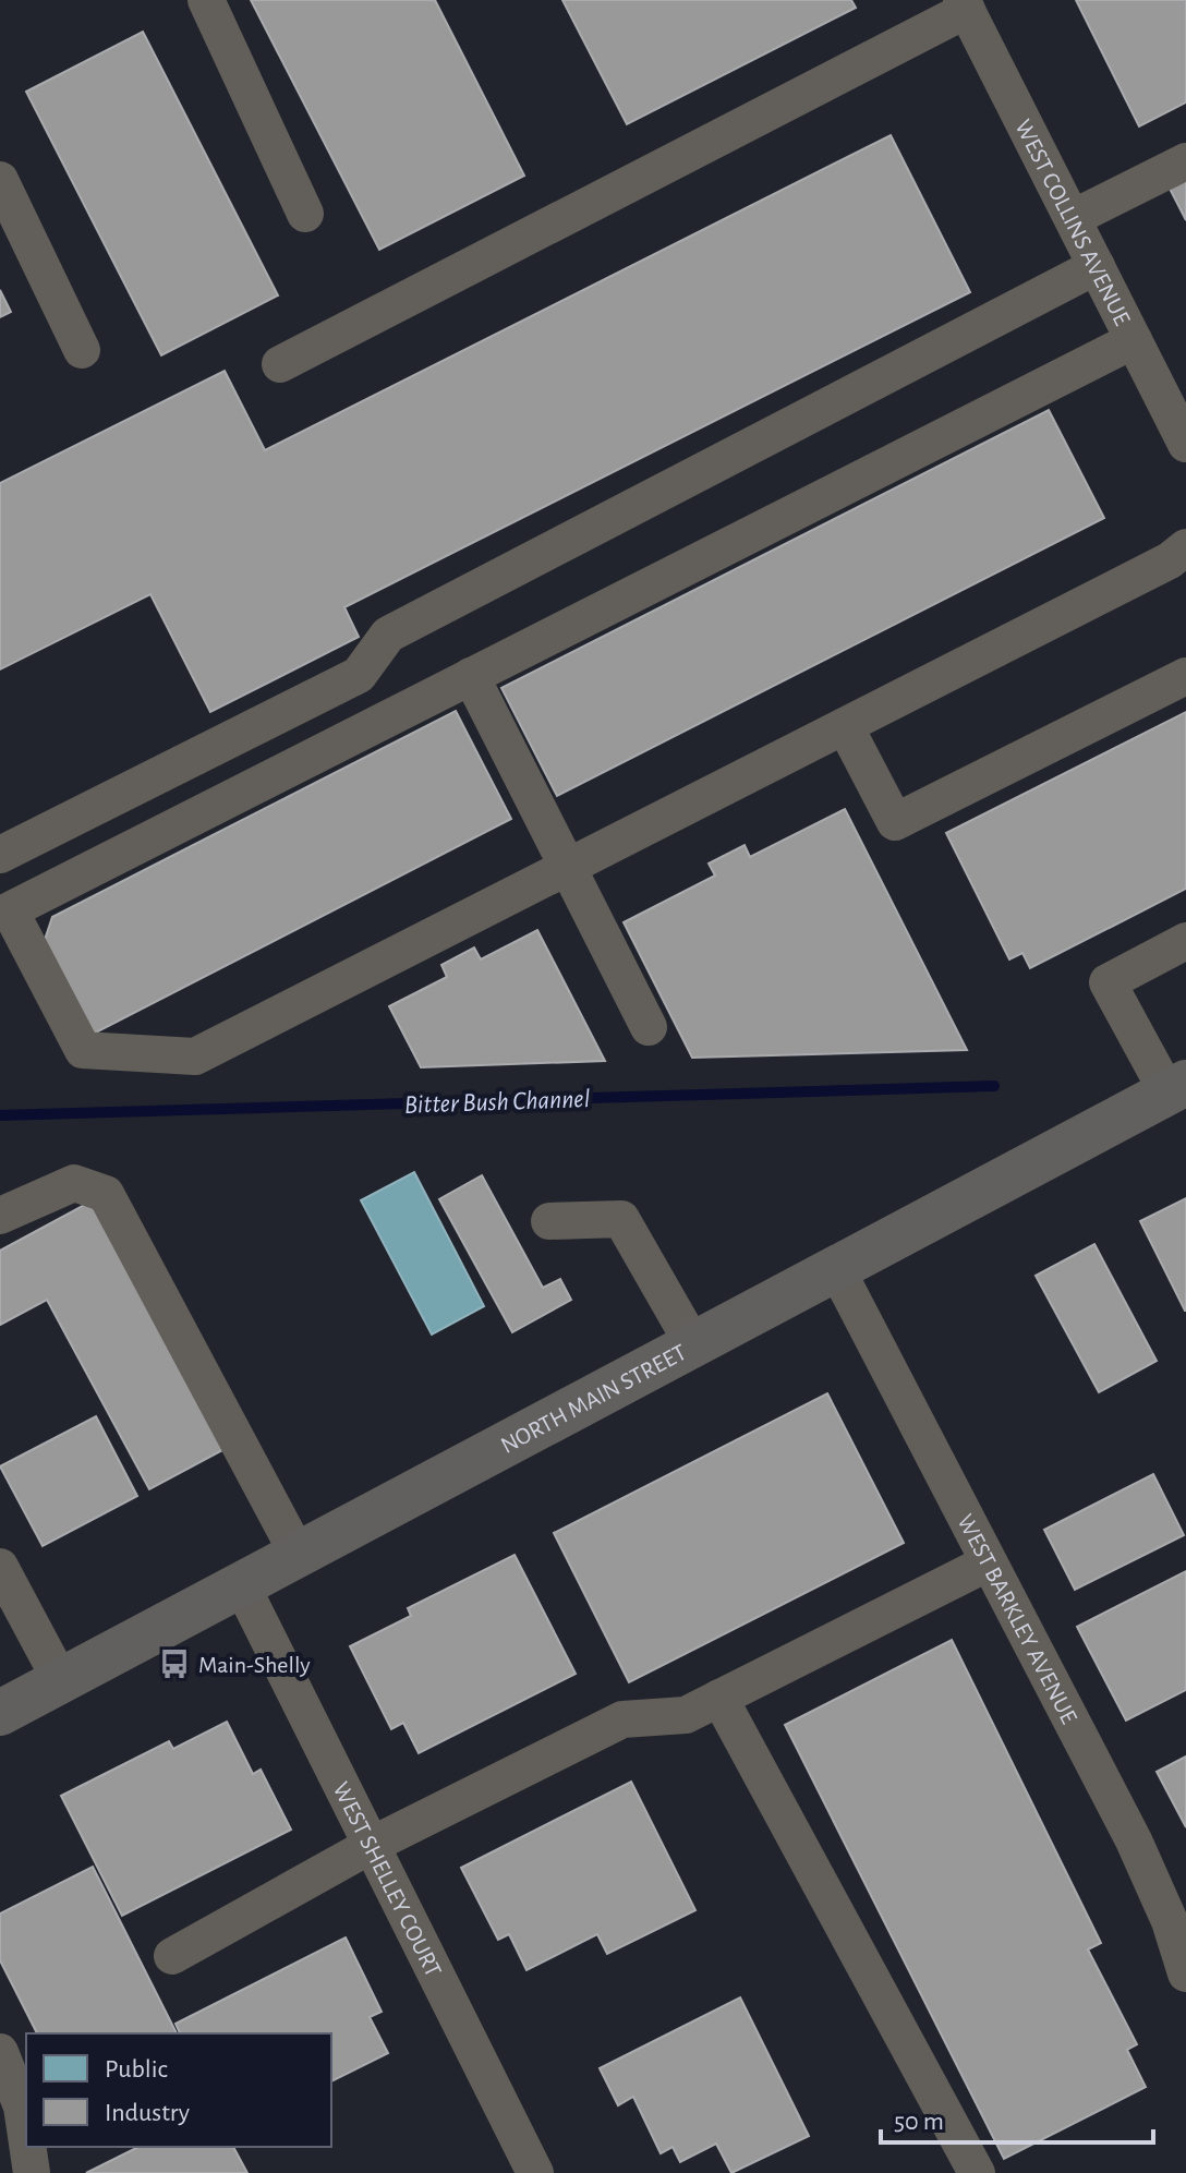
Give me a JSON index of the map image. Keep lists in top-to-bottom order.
{
  "streets": {
    "main road": ["NORTH MAIN STREET"],
    "street": ["WEST COLLINS AVENUE", "WEST BARKLEY AVENUE", "WEST SHELLEY COURT"]
  },
  "crossings": [
    ["NORTH MAIN STREET", "WEST BARKLEY AVENUE"],
    ["NORTH MAIN STREET", "WEST SHELLEY COURT"]
  ],
  "water": ["Bitter Bush Channel"],
  "places": {
    "bus stop": ["Main-Shelly"]
  },
  "legend": ["Public", "Industry"],
  "scale_bar": "50 m"
}
